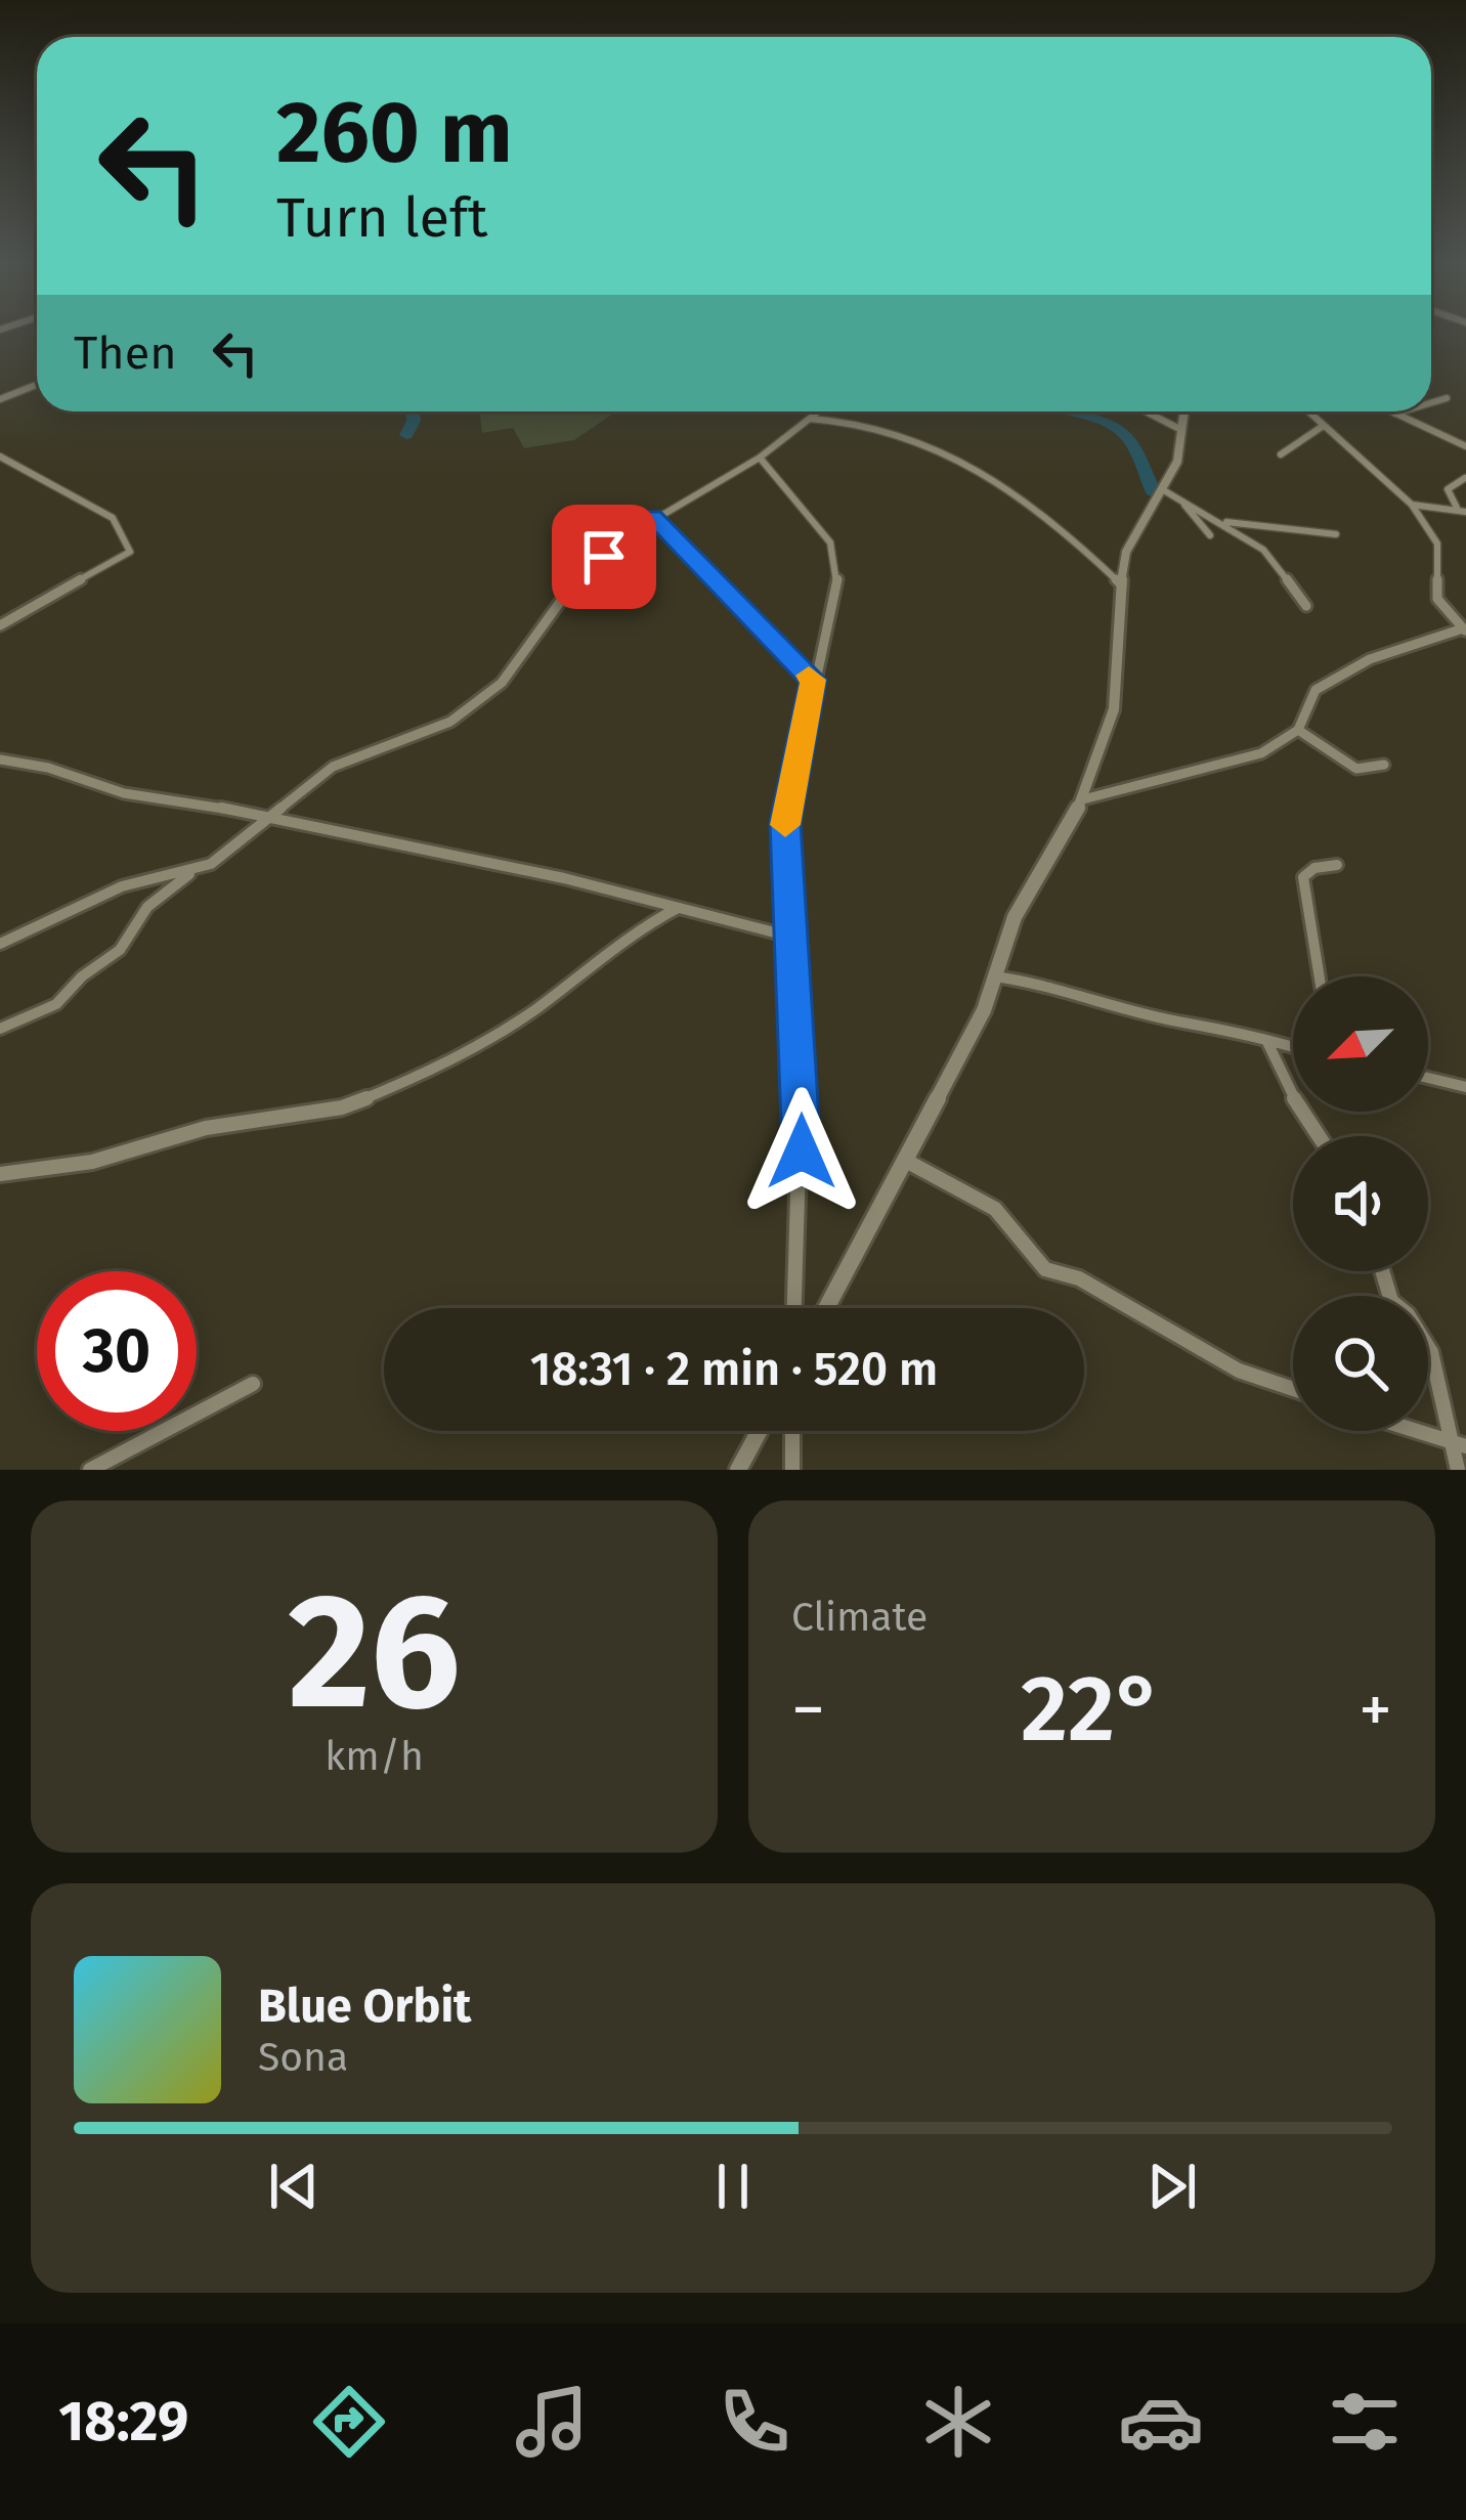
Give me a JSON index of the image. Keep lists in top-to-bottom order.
{
  "north": "bottom left",
  "page": {
    "turn": ["260 m", "Turn left"],
    "then": "Then",
    "limit": "30",
    "trip": "18:31 · 2 min · 520 m",
    "tile": [
      ["26", "km/h"],
      "Climate"
    ],
    "heat": ["−", "22°", "+"],
    "song": ["Blue Orbit", "Sona"],
    "tabs": "18:29"
  }
}
